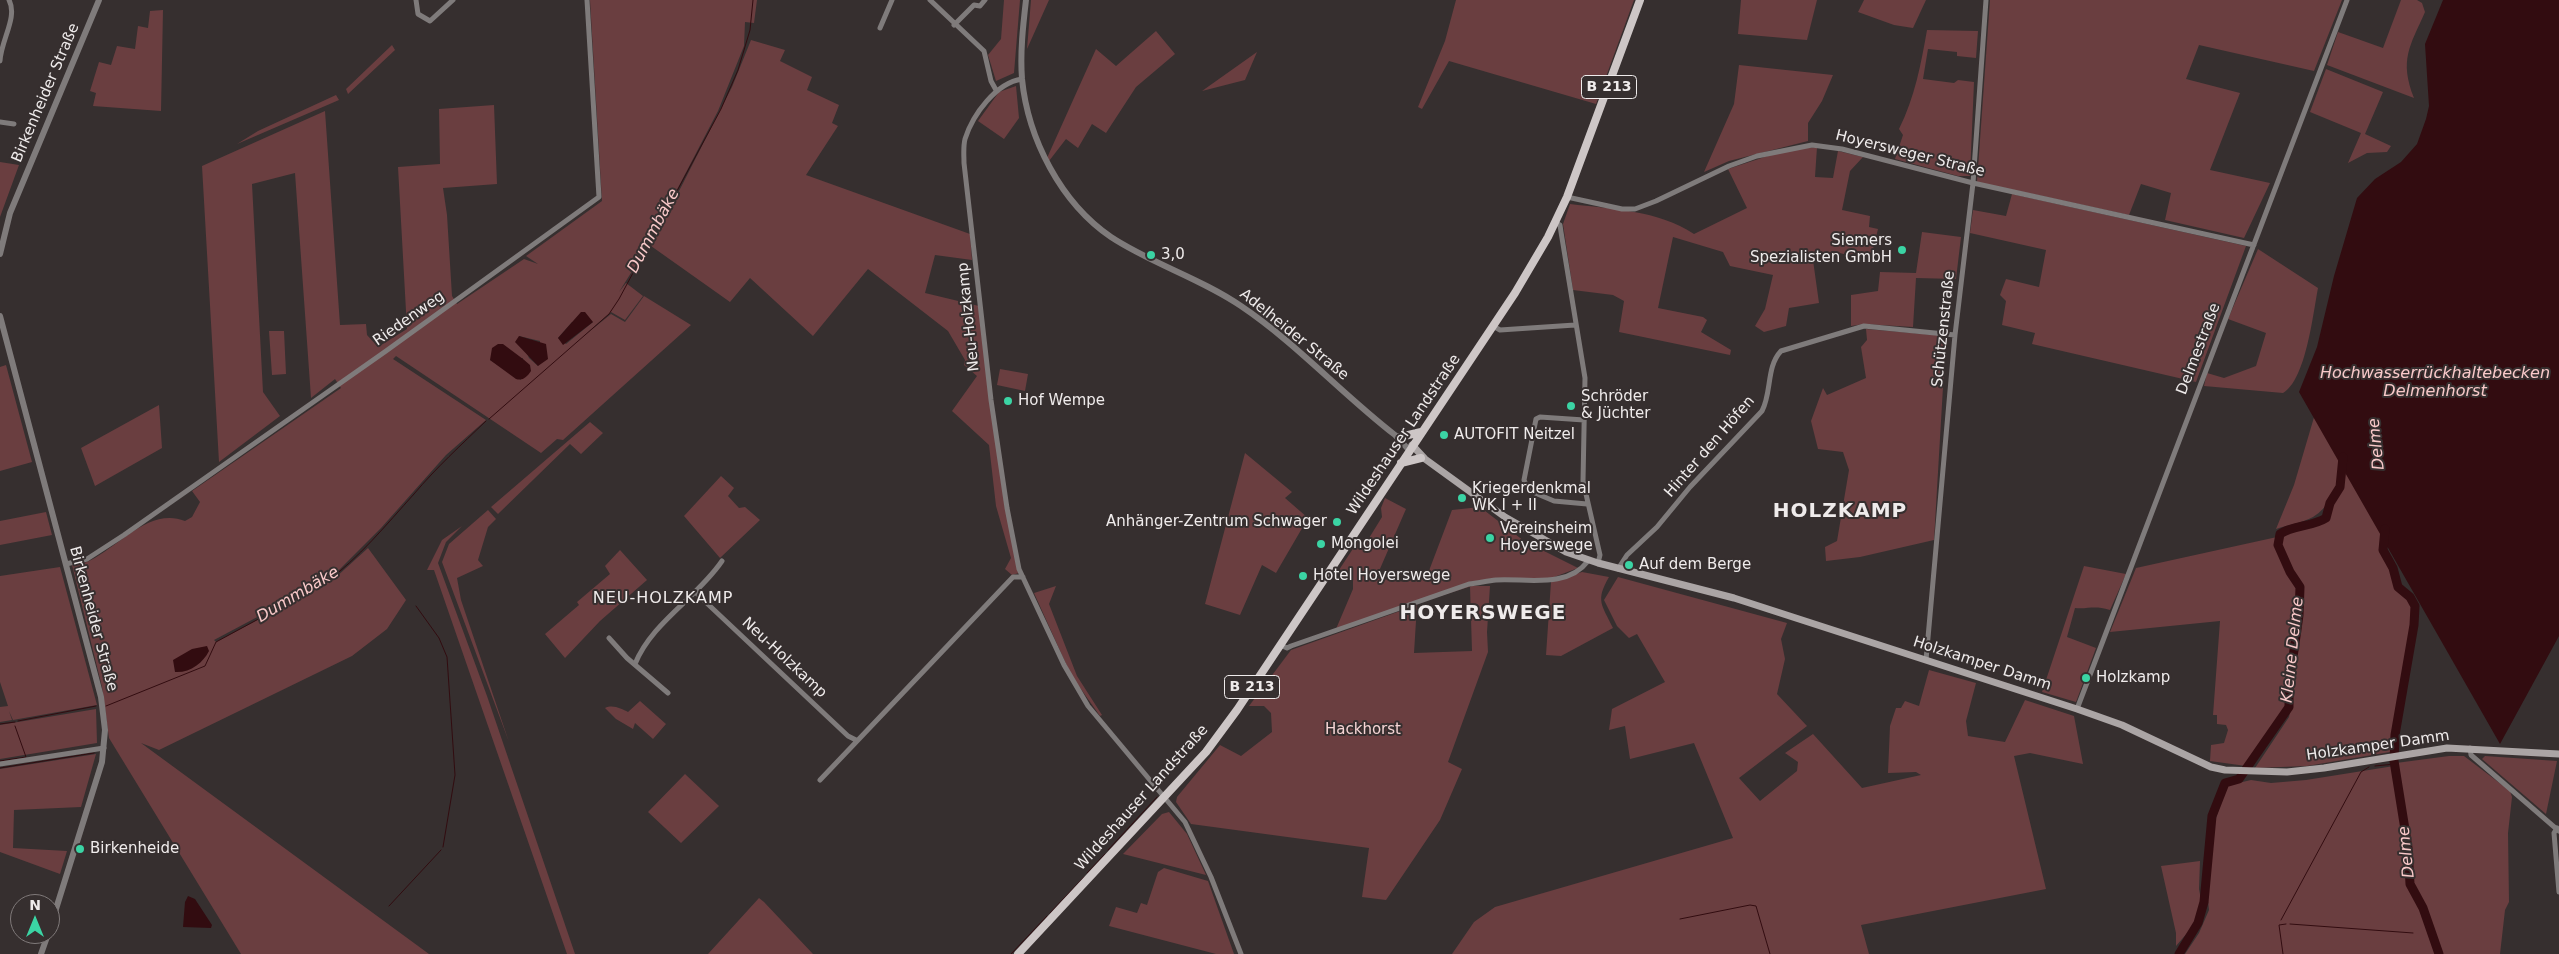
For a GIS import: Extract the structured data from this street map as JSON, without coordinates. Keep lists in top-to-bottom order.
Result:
{
  "streets": {
    "main road": ["B 213", "Wildeshauser Landstraße", "Holzkamper Damm"],
    "street": [
      "Birkenheider Straße",
      "Hoyersweger Straße",
      "Neu-Holzkamp",
      "Riedenweg",
      "Schützenstraße",
      "Adelheider Straße",
      "Delmestraße",
      "Hinter den Höfen"
    ]
  },
  "crossings": [
    ["Birkenheider Straße", "Riedenweg"],
    ["Hoyersweger Straße", "Schützenstraße"],
    ["Hoyersweger Straße", "Delmestraße"],
    ["Hoyersweger Straße", "Wildeshauser Landstraße"],
    ["Neu-Holzkamp", "Wildeshauser Landstraße"],
    ["Schützenstraße", "Hinter den Höfen"],
    ["Schützenstraße", "Holzkamper Damm"],
    ["Adelheider Straße", "Wildeshauser Landstraße"],
    ["Adelheider Straße", "Holzkamper Damm"],
    ["Delmestraße", "Holzkamper Damm"],
    ["Wildeshauser Landstraße", "Holzkamper Damm"],
    ["Hinter den Höfen", "Holzkamper Damm"]
  ],
  "districts": ["HOLZKAMP", "NEU-HOLZKAMP", "HOYERSWEGE"],
  "water": [
    "Dummbäke",
    "Hochwasserrückhaltebecken Delmenhorst",
    "Delme",
    "Kleine Delme"
  ],
  "parks": ["Hackhorst"],
  "places": [
    "Siemers Spezialisten GmbH",
    "3,0",
    "Hof Wempe",
    "Schröder & Jüchter",
    "AUTOFIT Neitzel",
    "Kriegerdenkmal WK I + II",
    "Anhänger-Zentrum Schwager",
    "Vereinsheim Hoyerswege",
    "Mongolei",
    "Auf dem Berge",
    "Hotel Hoyerswege",
    "Holzkamp",
    "Birkenheide"
  ],
  "north": "top"
}
